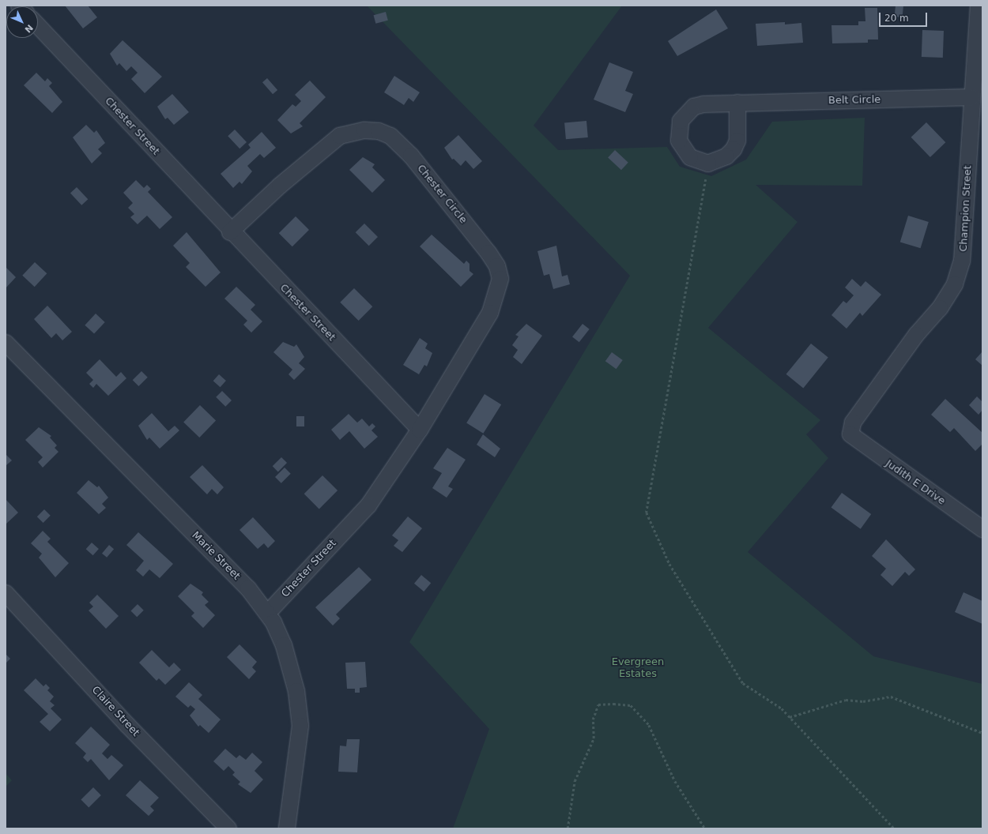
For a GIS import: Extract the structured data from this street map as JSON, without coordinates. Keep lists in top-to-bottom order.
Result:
{
  "streets": {
    "street": [
      "Belt Circle",
      "Chester Street",
      "Chester Circle",
      "Champion Street",
      "Judith E Drive",
      "Marie Street",
      "Claire Street"
    ]
  },
  "crossings": [
    ["Belt Circle", "Champion Street"],
    ["Chester Street", "Chester Circle"],
    ["Chester Street", "Marie Street"],
    ["Champion Street", "Judith E Drive"]
  ],
  "parks": ["Evergreen Estates"],
  "scale_bar": "20 m",
  "north": "bottom right"
}
